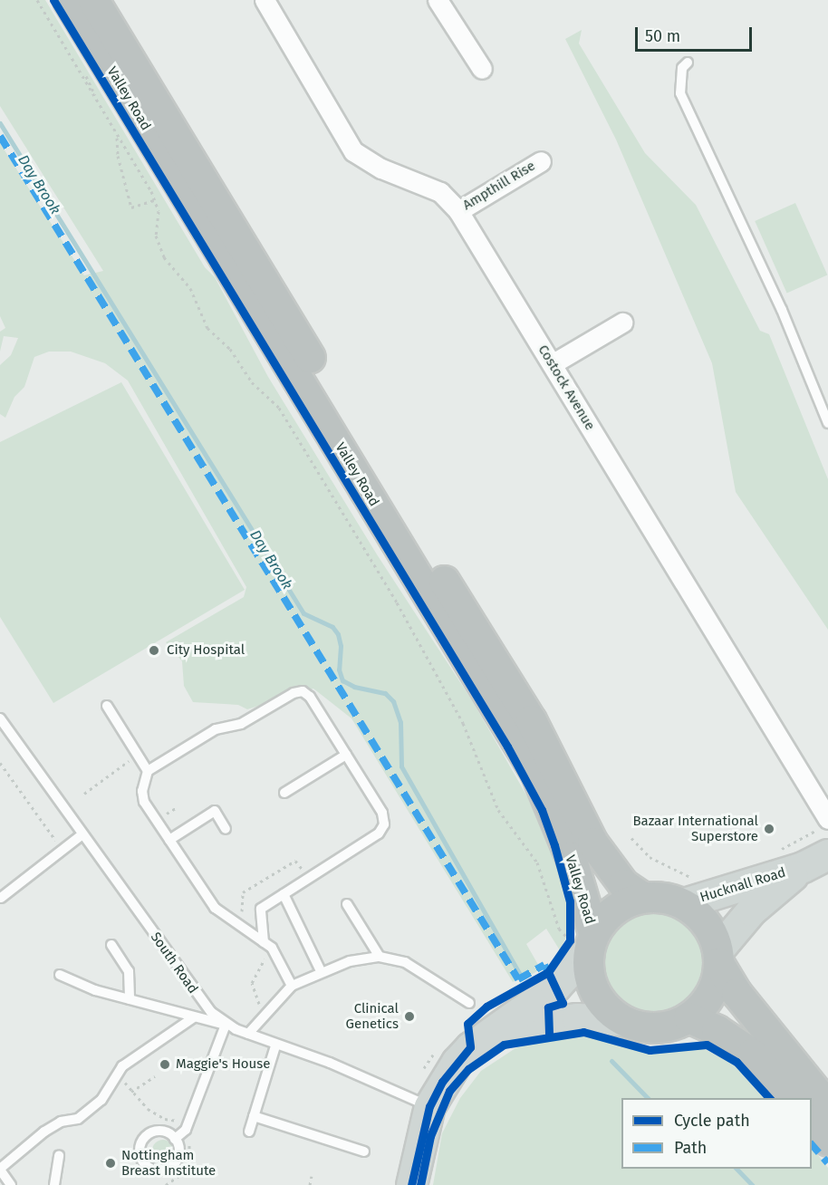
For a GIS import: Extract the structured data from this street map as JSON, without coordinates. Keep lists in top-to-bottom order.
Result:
{
  "streets": {
    "highway": ["Valley Road"],
    "main road": ["Hucknall Road"],
    "street": ["Ampthill Rise", "Costock Avenue"],
    "lane": ["South Road"]
  },
  "crossings": [
    ["Valley Road", "Hucknall Road"],
    ["Ampthill Rise", "Costock Avenue"],
    ["Costock Avenue", "Hucknall Road"]
  ],
  "water": ["Day Brook"],
  "places": [
    "City Hospital",
    "Bazaar International Superstore",
    "Clinical Genetics",
    "Maggie's House",
    "Nottingham Breast Institute"
  ],
  "legend": ["Cycle path", "Path"],
  "scale_bar": "50 m"
}
